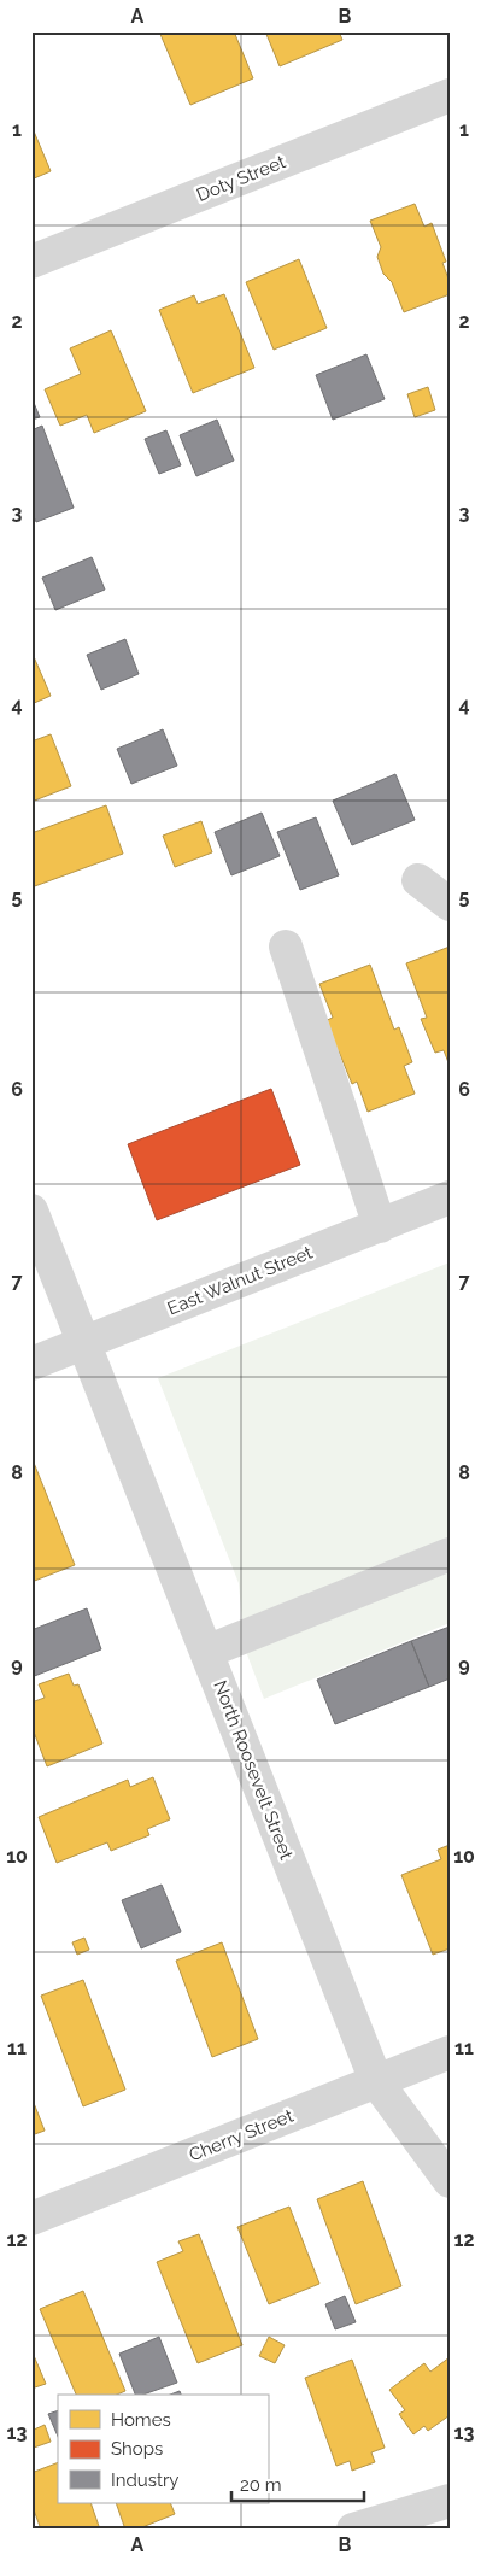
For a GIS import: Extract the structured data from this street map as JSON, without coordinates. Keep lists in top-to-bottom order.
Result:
{
  "streets": {
    "street": [
      "Doty Street",
      "East Walnut Street",
      "North Roosevelt Street",
      "Cherry Street"
    ]
  },
  "crossings": [
    ["East Walnut Street", "North Roosevelt Street"],
    ["North Roosevelt Street", "Cherry Street"]
  ],
  "legend": ["Homes", "Shops", "Industry"],
  "scale_bar": "20 m",
  "grid": {
    "columns": ["A", "B"],
    "rows": [
      "1",
      "2",
      "3",
      "4",
      "5",
      "6",
      "7",
      "8",
      "9",
      "10",
      "11",
      "12",
      "13"
    ]
  }
}
